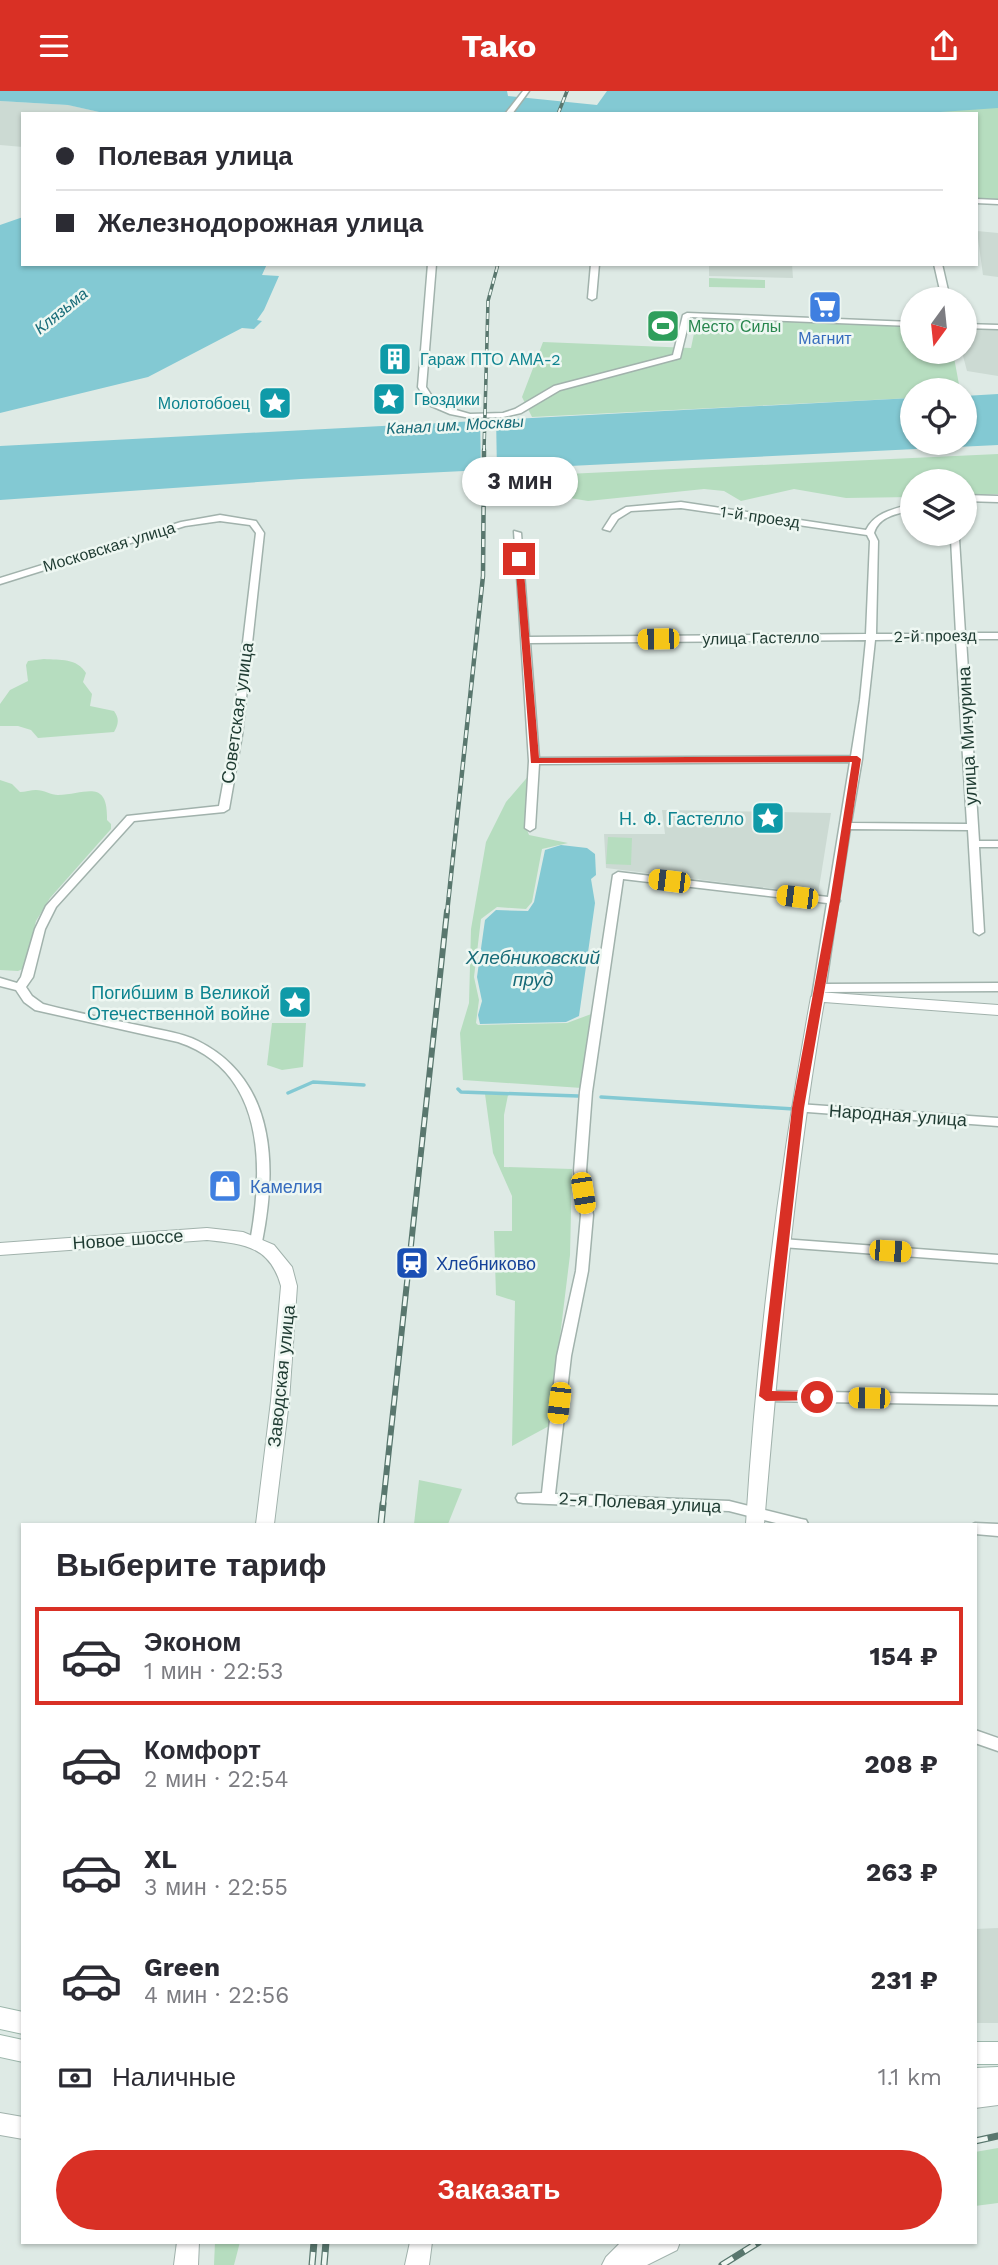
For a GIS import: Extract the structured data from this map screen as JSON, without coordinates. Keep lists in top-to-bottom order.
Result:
{
  "streets": {
    "street": [
      "1-й проезд",
      "Московская улица",
      "2-й проезд",
      "улица Гастелло",
      "Советская улица",
      "улица Мичурина",
      "Народная улица",
      "Новое шоссе",
      "Заводская улица",
      "2-я Полевая улица"
    ]
  },
  "crossings": [
    ["Московская улица", "Советская улица"],
    ["2-й проезд", "улица Гастелло"],
    ["2-й проезд", "улица Мичурина"],
    ["Новое шоссе", "Заводская улица"]
  ],
  "water": ["Клязьма", "Канал им. Москвы", "Хлебниковский пруд"],
  "places": {
    "supermarket": ["Магнит"],
    "sports": ["Место Силы"],
    "building": ["Гараж ПТО АМА-2"],
    "place": [
      "Гвоздики",
      "Молотобоец",
      "Н. Ф. Гастелло",
      "Погибшим в Великой Отечественной войне"
    ],
    "shop": ["Камелия"],
    "station": ["Хлебниково"]
  },
  "north": "bottom",
  "page": {
    "header": "Tako",
    "banner": ["Полевая улица", "Железнодорожная улица"],
    "bubble": "3 мин",
    "heading": "Выберите тариф",
    "list": [
      {
        "name": "Эконом",
        "note": "1 мин · 22:53",
        "value": "154 ₽"
      },
      {
        "name": "Комфорт",
        "note": "2 мин · 22:54",
        "value": "208 ₽"
      },
      {
        "name": "XL",
        "note": "3 мин · 22:55",
        "value": "263 ₽"
      },
      {
        "name": "Green",
        "note": "4 мин · 22:56",
        "value": "231 ₽"
      }
    ],
    "pay": ["Наличные", "1.1 km"],
    "buttons": "Заказать"
  }
}
